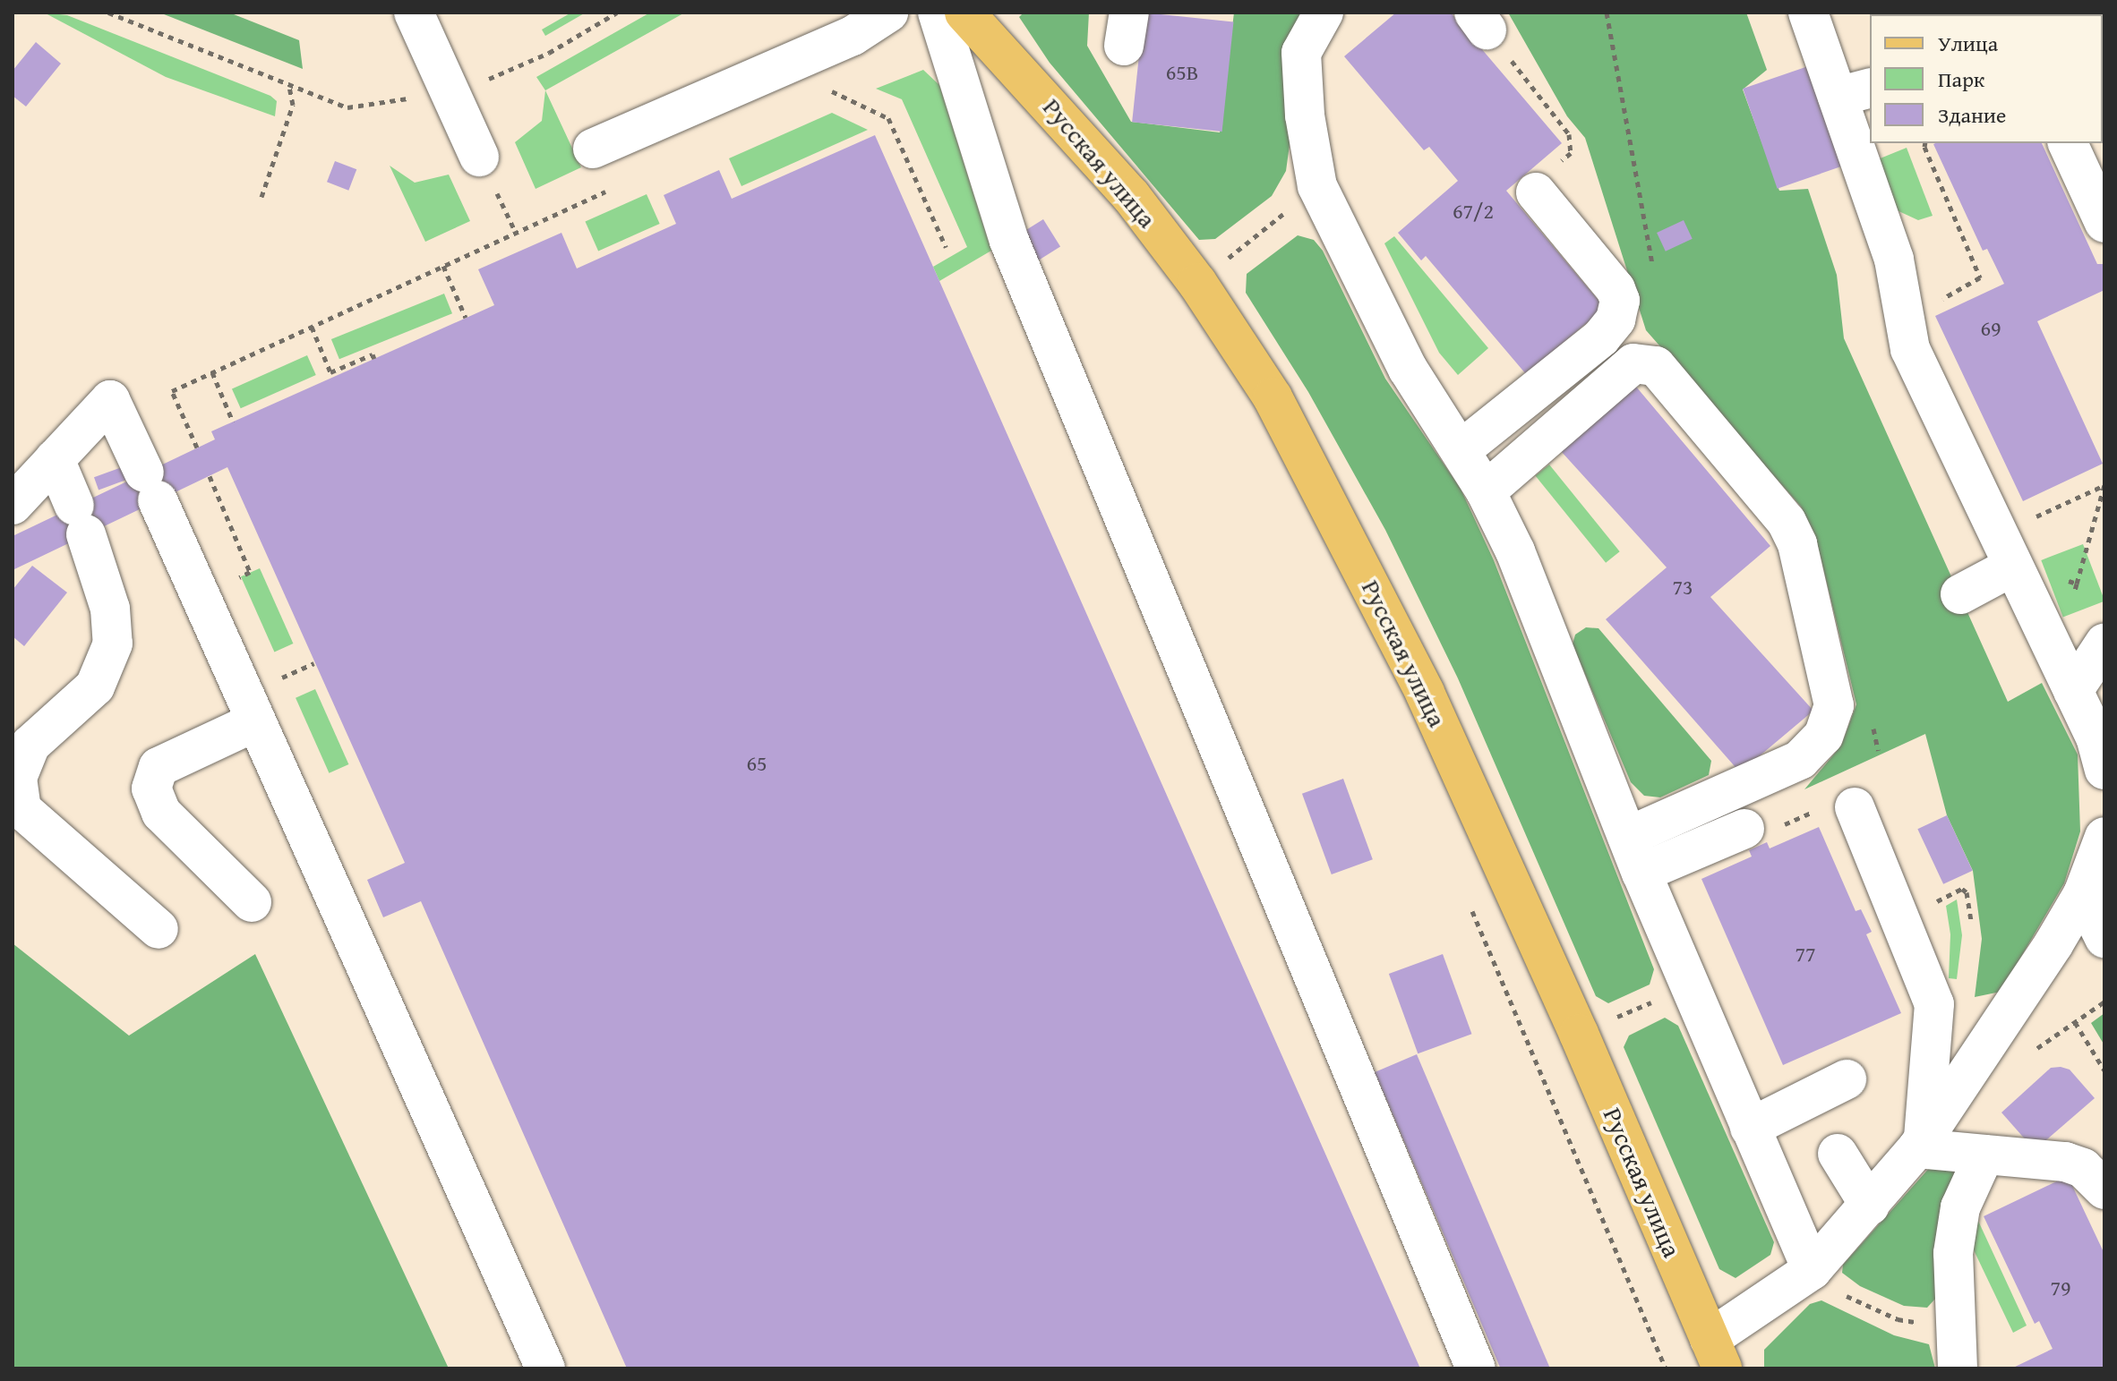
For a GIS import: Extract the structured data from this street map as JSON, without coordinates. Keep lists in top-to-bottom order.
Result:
{
  "streets": {
    "main road": ["Русская улица"]
  },
  "house_numbers": [
    "65В",
    "67/2",
    "69",
    "73",
    "65",
    "77",
    "79"
  ],
  "legend": ["Улица", "Парк", "Здание"]
}
